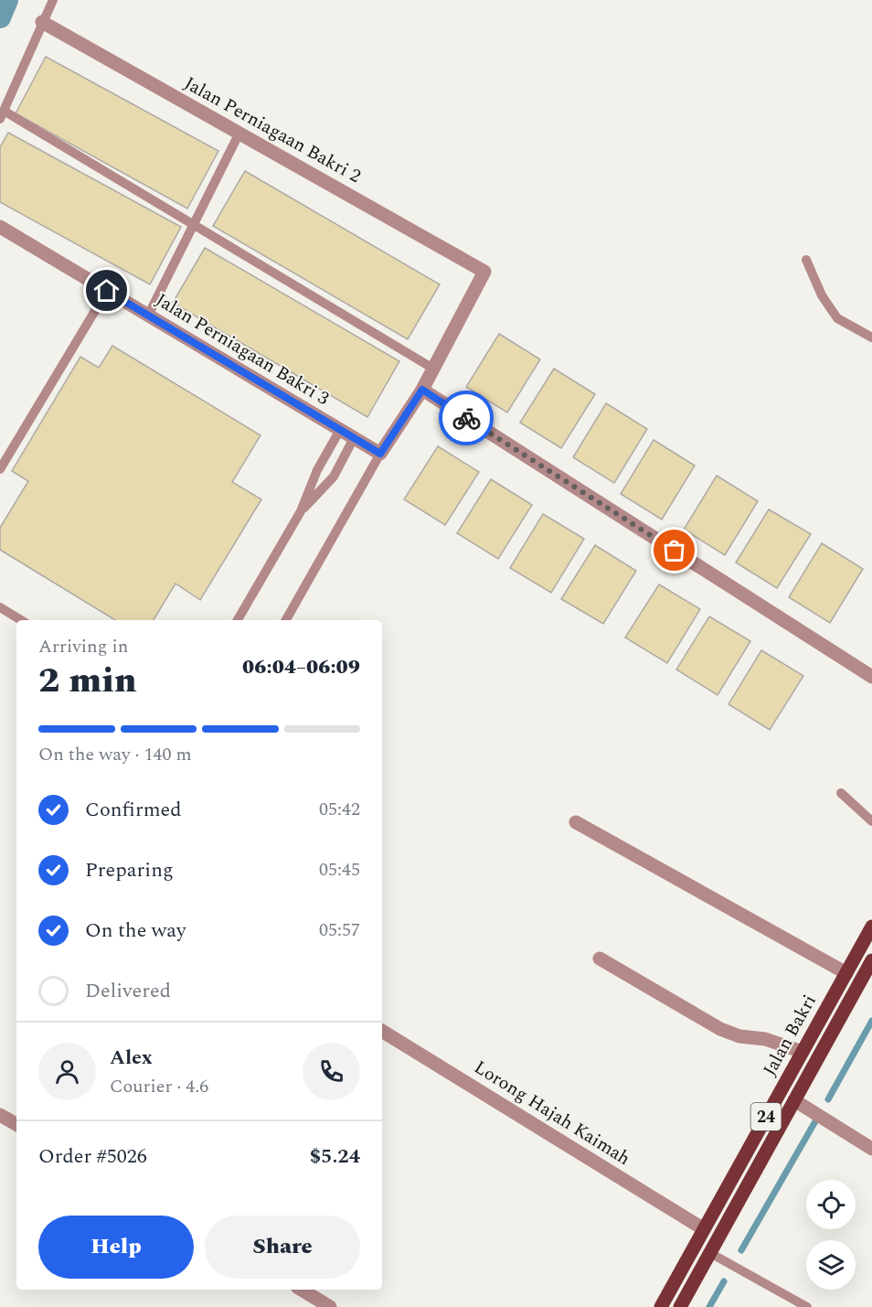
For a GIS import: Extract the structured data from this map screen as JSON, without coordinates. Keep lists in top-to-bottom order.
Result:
{
  "streets": {
    "main road": ["Jalan Bakri", "24"],
    "street": ["Jalan Perniagaan Bakri 2", "Jalan Perniagaan Bakri 3", "Lorong Hajah Kaimah"]
  },
  "crossings": [
    ["Jalan Bakri", "Lorong Hajah Kaimah"]
  ],
  "page": {
    "heading": ["2 min", "Arriving in", "06:04–06:09"],
    "panel": [
      "Alex",
      "Courier · 4.6",
      "Order #5026",
      "$5.24"
    ],
    "bar": "On the way · 140 m",
    "list": [
      ["Confirmed", "05:42"],
      ["Preparing", "05:45"],
      ["On the way", "05:57"],
      "Delivered"
    ],
    "buttons": ["Help", "Share"]
  }
}
